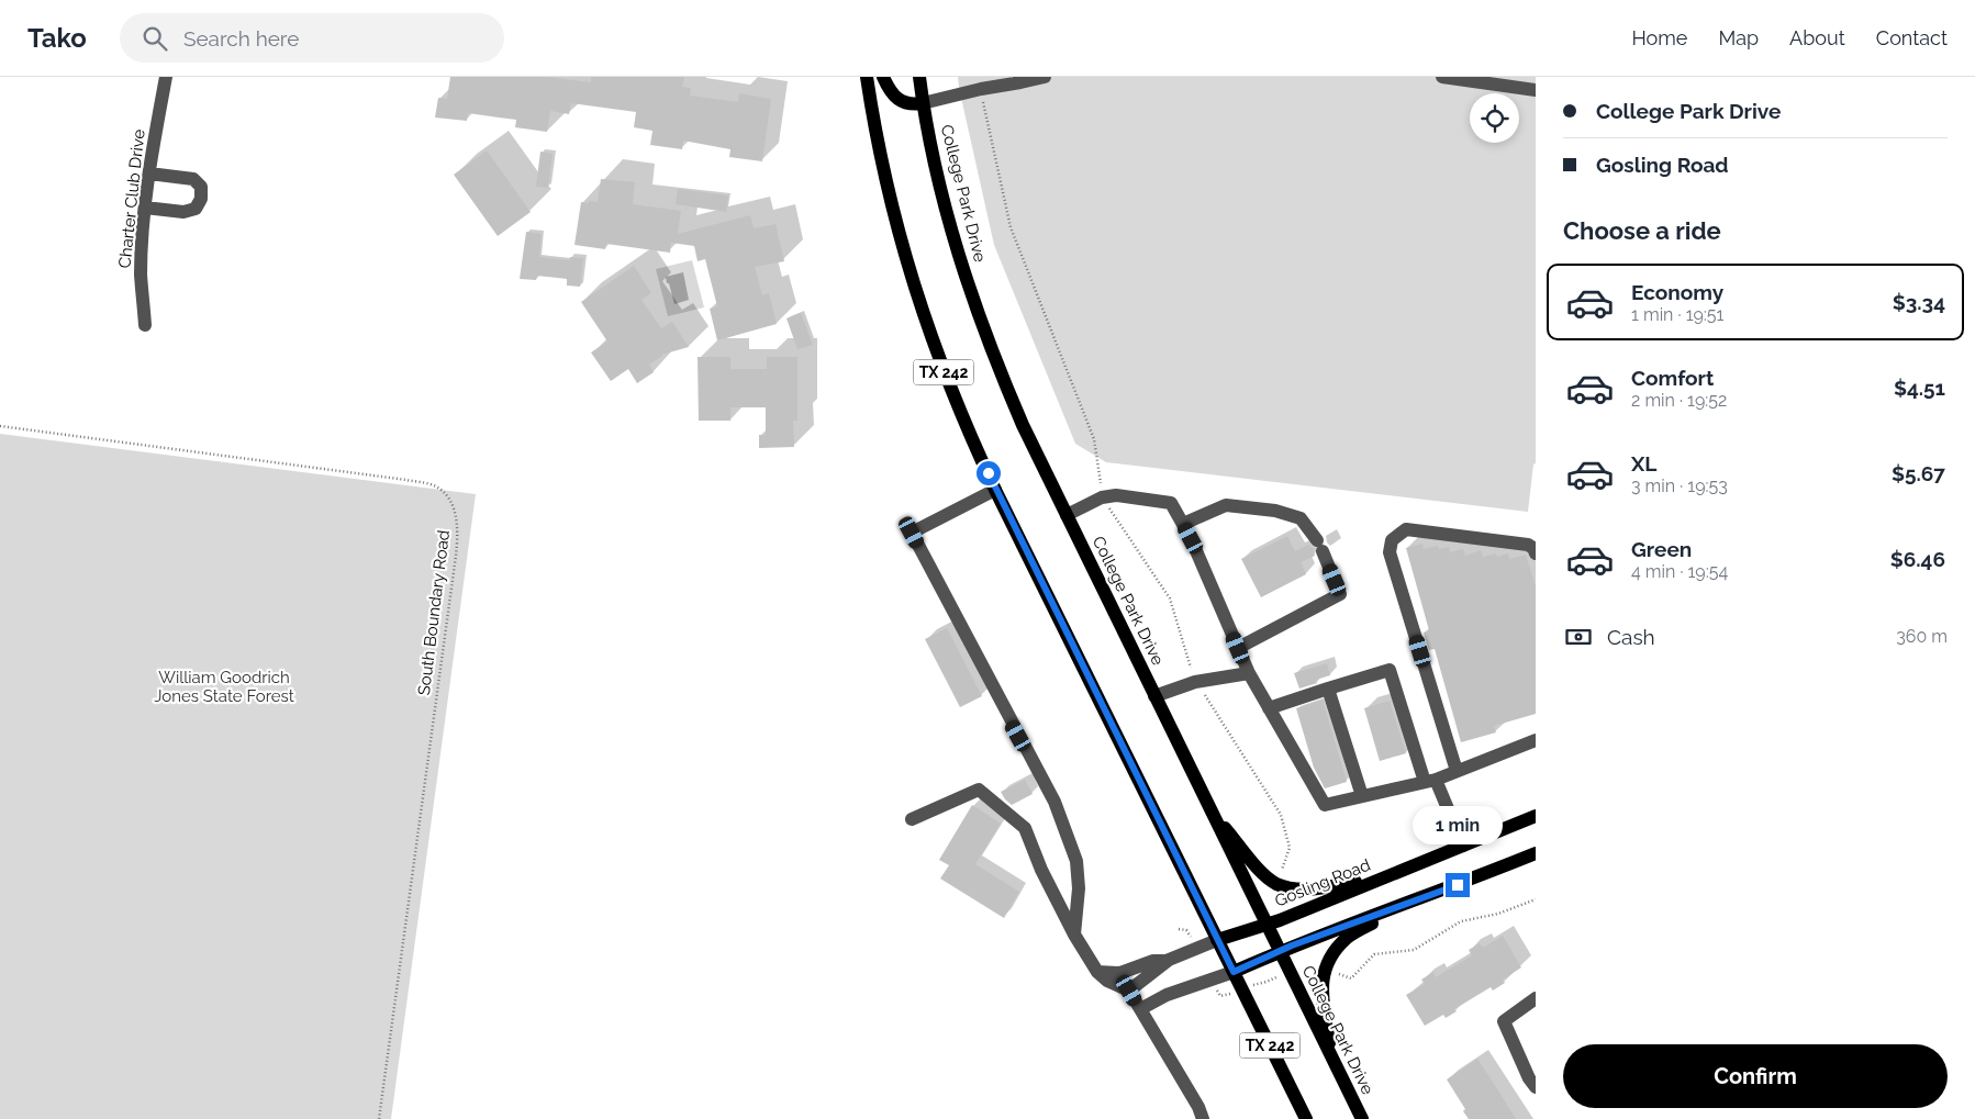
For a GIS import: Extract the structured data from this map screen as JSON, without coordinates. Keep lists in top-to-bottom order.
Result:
{
  "streets": {
    "main road": ["College Park Drive", "TX 242", "Gosling Road"],
    "street": ["Charter Club Drive"],
    "path": ["South Boundary Road"]
  },
  "crossings": [
    ["College Park Drive", "Gosling Road"],
    ["TX 242", "Gosling Road"]
  ],
  "parks": ["William Goodrich Jones State Forest"],
  "page": {
    "header": "Tako",
    "search": "Search here",
    "nav": [
      "Home",
      "Map",
      "About",
      "Contact"
    ],
    "banner": ["College Park Drive", "Gosling Road"],
    "heading": "Choose a ride",
    "list": [
      {
        "name": "Economy",
        "note": "1 min · 19:51",
        "value": "$3.34"
      },
      {
        "name": "Comfort",
        "note": "2 min · 19:52",
        "value": "$4.51"
      },
      {
        "name": "XL",
        "note": "3 min · 19:53",
        "value": "$5.67"
      },
      {
        "name": "Green",
        "note": "4 min · 19:54",
        "value": "$6.46"
      }
    ],
    "pay": ["Cash", "360 m"],
    "bubble": "1 min",
    "buttons": "Confirm"
  }
}
